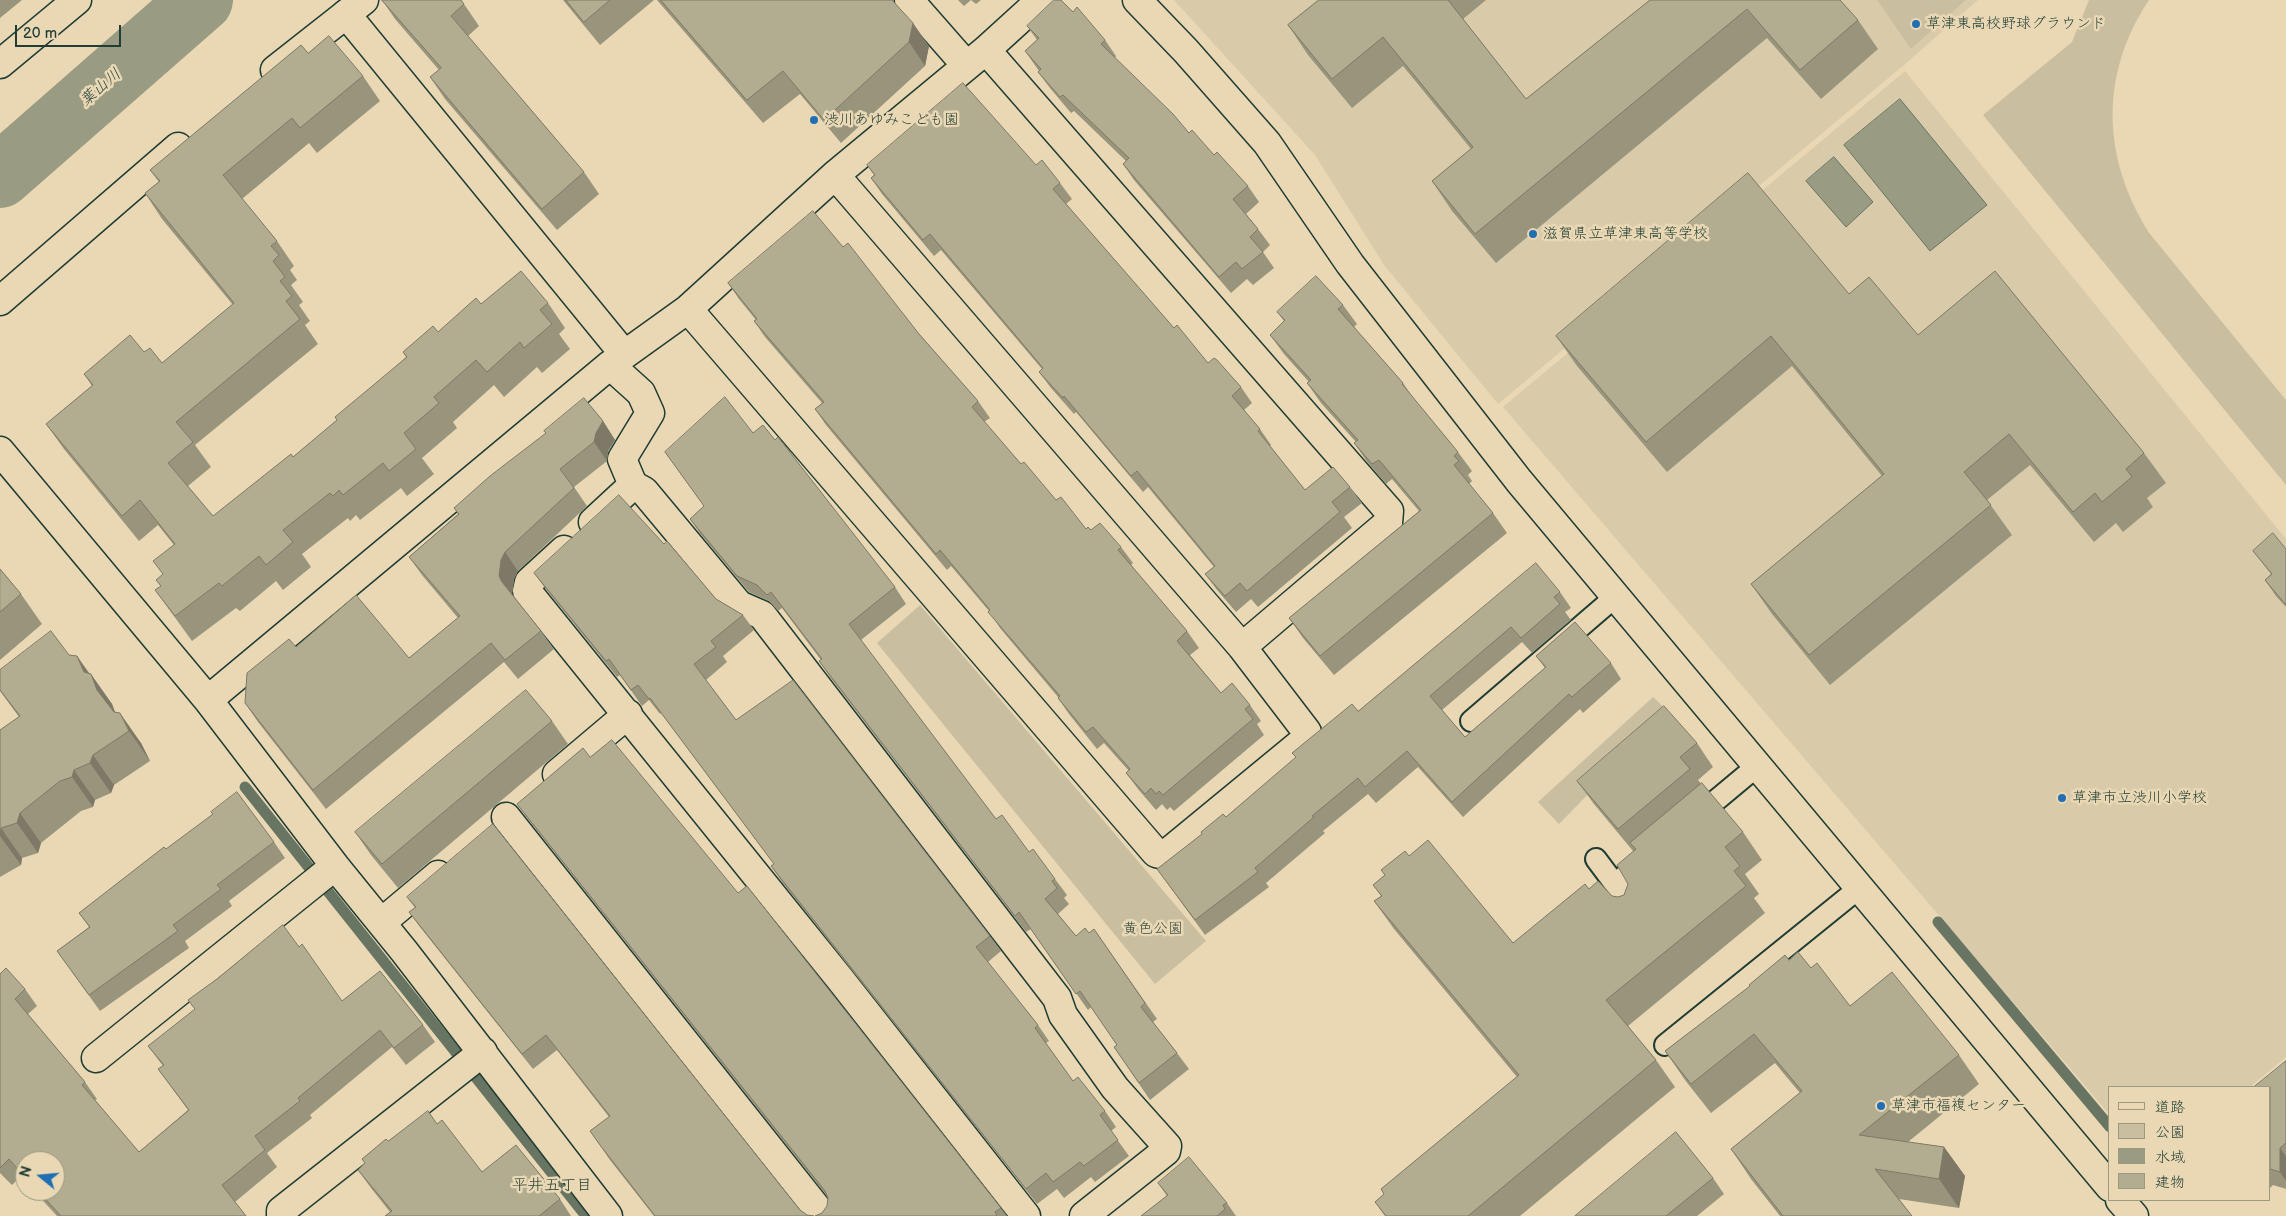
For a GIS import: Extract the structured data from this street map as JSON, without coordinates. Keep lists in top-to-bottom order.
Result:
{
  "districts": ["平井五丁目"],
  "water": ["葉山川"],
  "parks": ["黄色公園"],
  "places": [
    "草津東高校野球グラウンド",
    "渋川あゆみこども園",
    "滋賀県立草津東高等学校",
    "草津市立渋川小学校",
    "草津市福複センター"
  ],
  "legend": [
    "道路",
    "公園",
    "水域",
    "建物"
  ],
  "scale_bar": "20 m",
  "north": "left"
}
